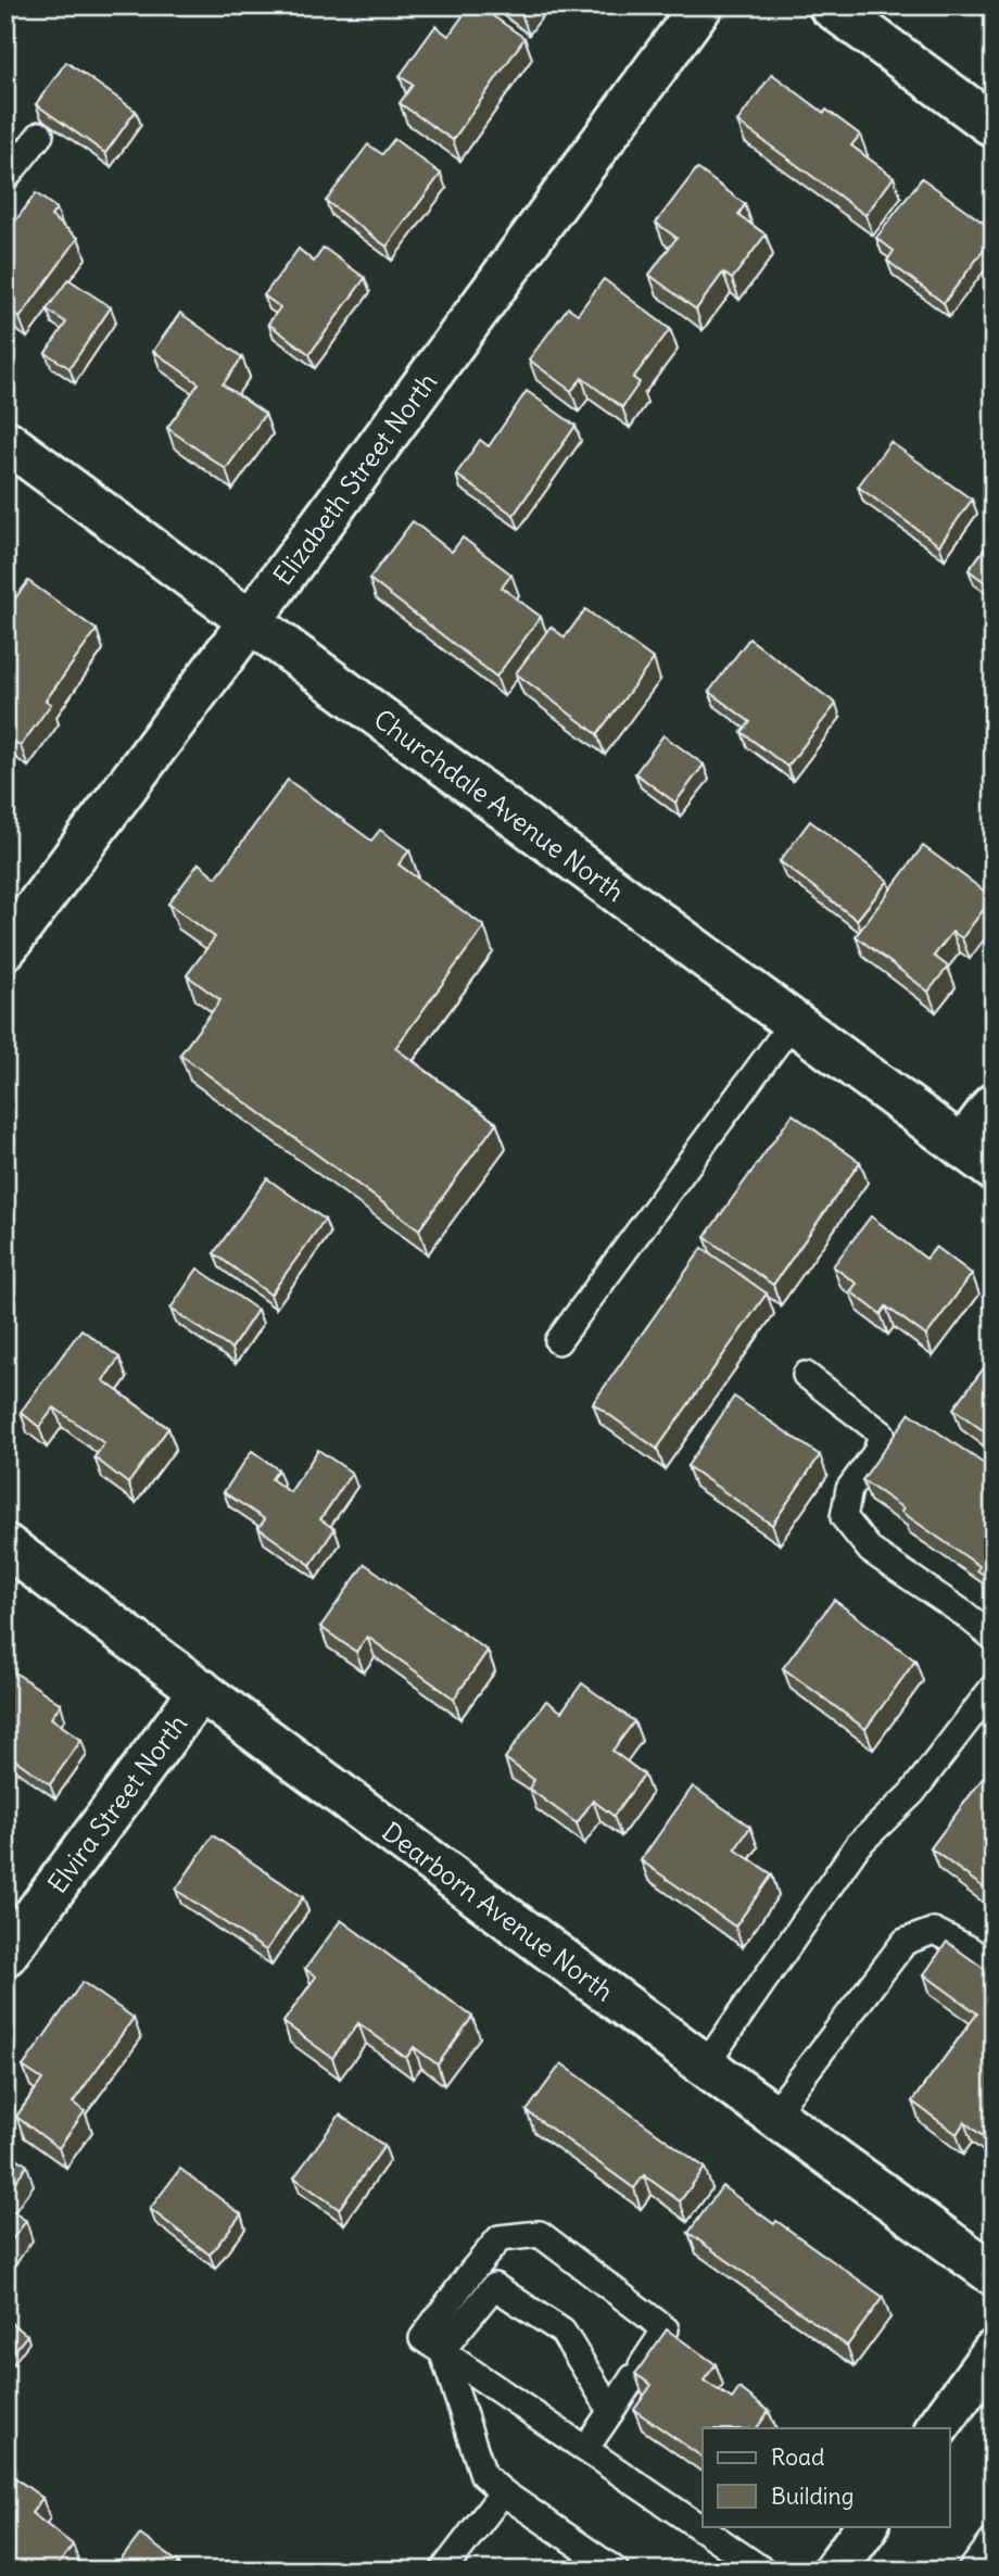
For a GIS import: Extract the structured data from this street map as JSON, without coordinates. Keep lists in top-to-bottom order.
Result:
{
  "streets": {
    "street": [
      "Elizabeth Street North",
      "Churchdale Avenue North",
      "Elvira Street North",
      "Dearborn Avenue North"
    ]
  },
  "crossings": [
    ["Elizabeth Street North", "Churchdale Avenue North"],
    ["Elvira Street North", "Dearborn Avenue North"]
  ],
  "legend": ["Road", "Building"]
}
